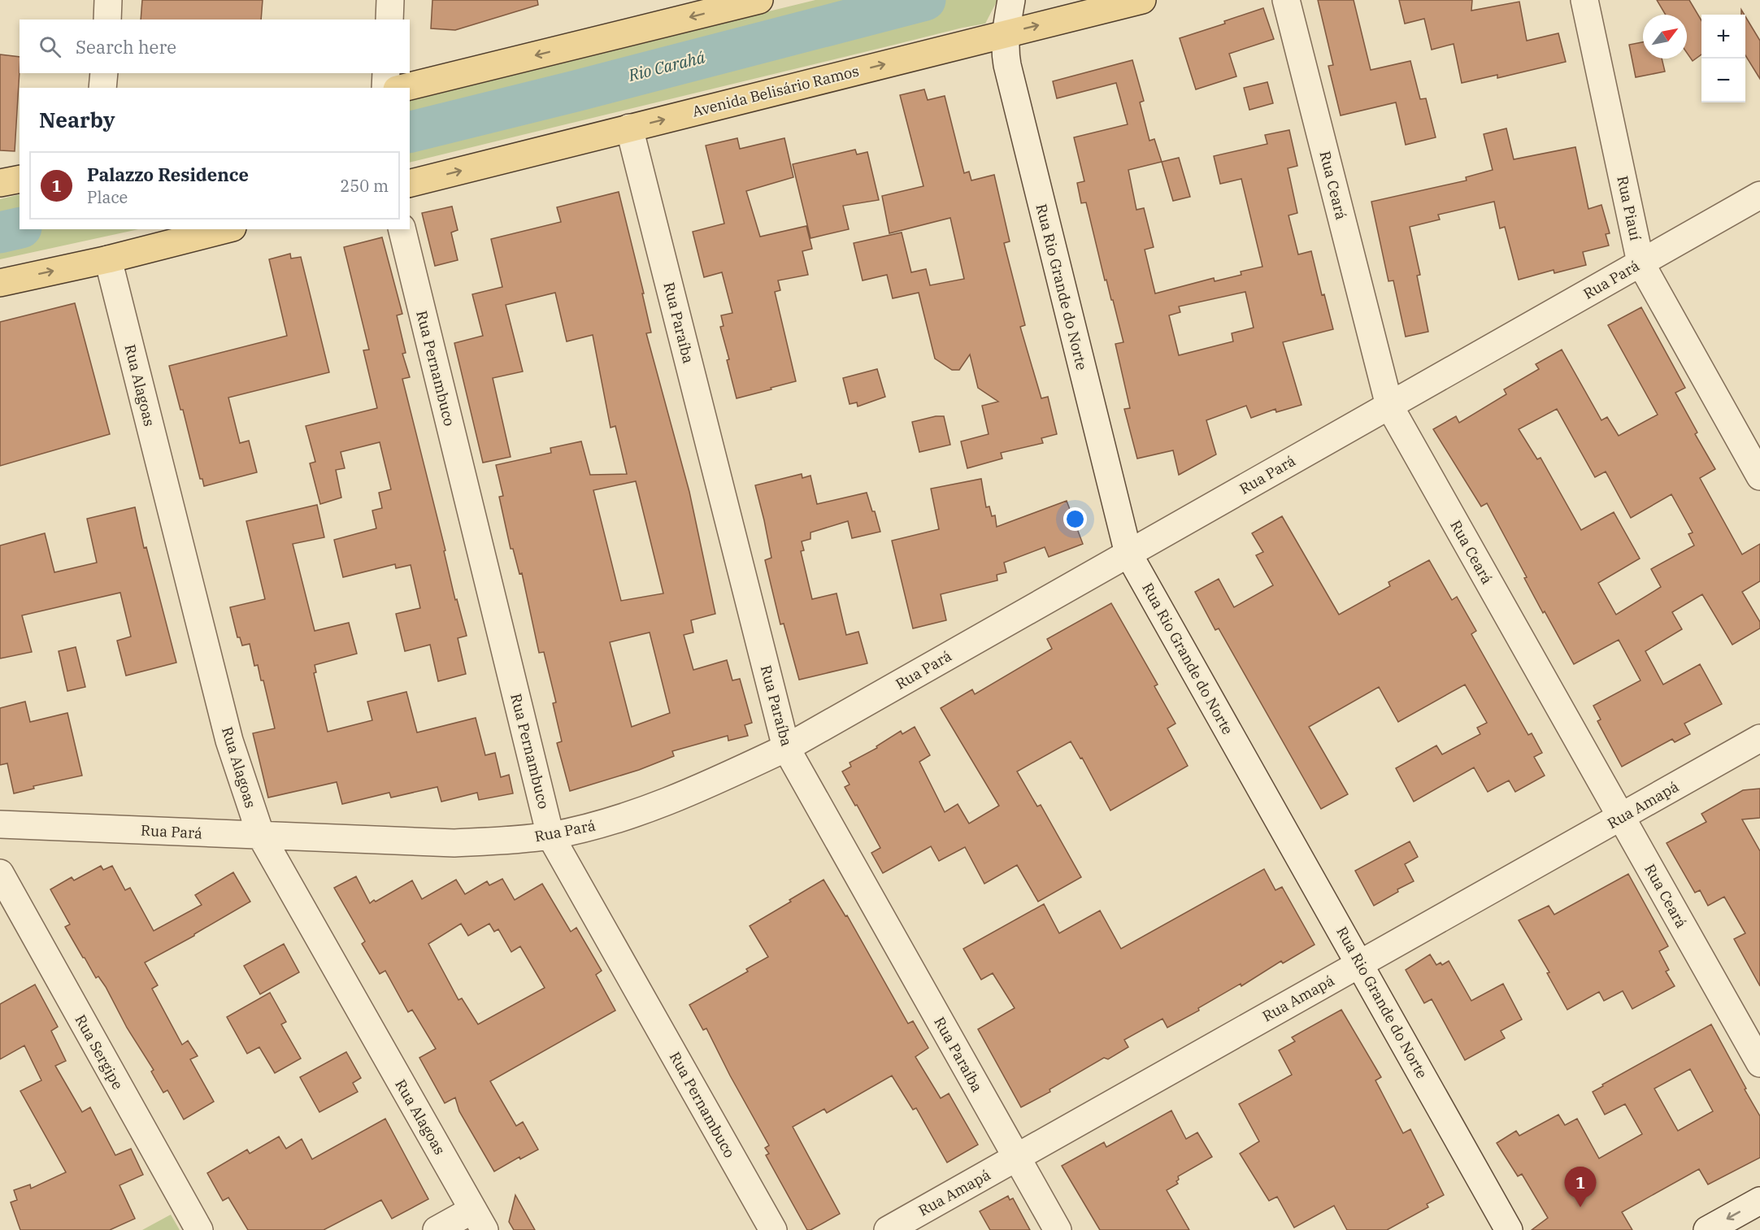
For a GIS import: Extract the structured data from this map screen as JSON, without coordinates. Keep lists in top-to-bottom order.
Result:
{
  "streets": {
    "main road": ["Avenida Belisário Ramos"],
    "street": [
      "Rua Ceará",
      "Rua Piauí",
      "Rua Pará",
      "Rua Rio Grande do Norte",
      "Rua Paraíba",
      "Rua Pernambuco",
      "Rua Alagoas",
      "Rua Amapá",
      "Rua Sergipe"
    ]
  },
  "crossings": [
    ["Avenida Belisário Ramos", "Rua Rio Grande do Norte"],
    ["Avenida Belisário Ramos", "Rua Paraíba"],
    ["Rua Ceará", "Rua Pará"],
    ["Rua Ceará", "Rua Amapá"],
    ["Rua Piauí", "Rua Pará"],
    ["Rua Pará", "Rua Rio Grande do Norte"],
    ["Rua Pará", "Rua Paraíba"],
    ["Rua Pará", "Rua Pernambuco"],
    ["Rua Pará", "Rua Alagoas"],
    ["Rua Rio Grande do Norte", "Rua Amapá"],
    ["Rua Paraíba", "Rua Amapá"]
  ],
  "water": ["Rio Carahá"],
  "north": "top right",
  "page": {
    "map_buttons": ["+", "−"],
    "search": "Search here",
    "heading": "Nearby",
    "list": [
      {
        "mark": "1",
        "name": "Palazzo Residence",
        "note": "Place",
        "value": "250 m"
      }
    ],
    "pins": "1"
  }
}
